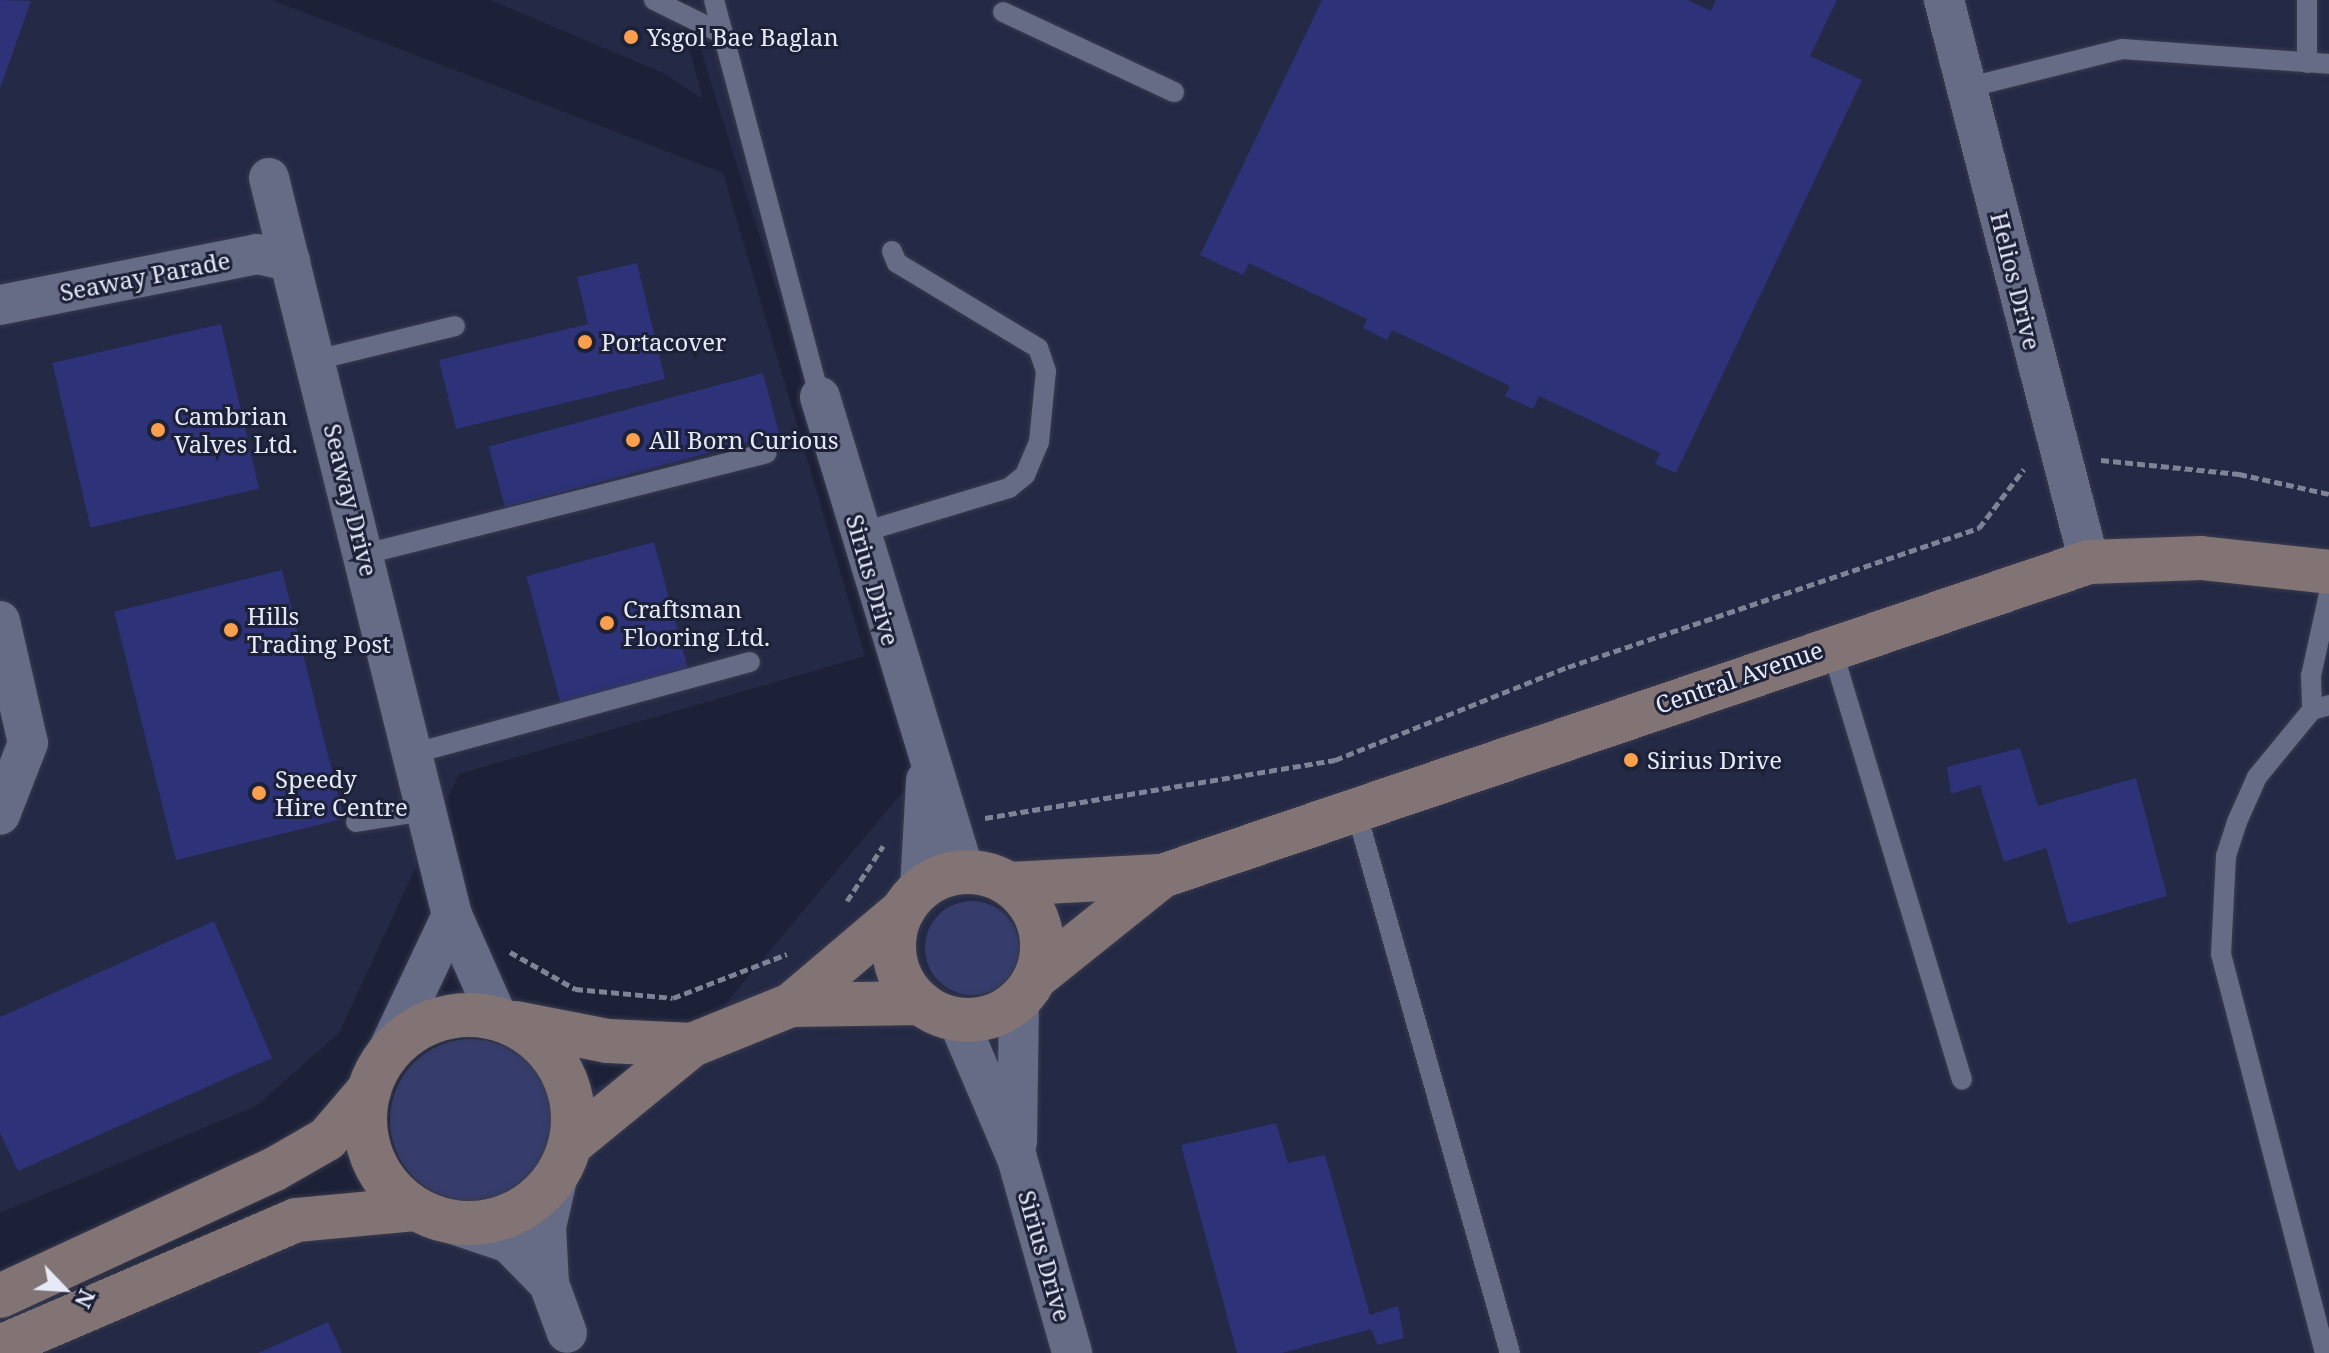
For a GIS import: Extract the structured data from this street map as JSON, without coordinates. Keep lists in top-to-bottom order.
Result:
{
  "streets": {
    "street": [
      "Seaway Parade",
      "Helios Drive",
      "Seaway Drive",
      "Sirius Drive",
      "Central Avenue"
    ]
  },
  "crossings": [
    ["Seaway Parade", "Seaway Drive"],
    ["Helios Drive", "Central Avenue"],
    ["Sirius Drive", "Central Avenue"]
  ],
  "places": [
    "Ysgol Bae Baglan",
    "Portacover",
    "Cambrian Valves Ltd.",
    "All Born Curious",
    "Craftsman Flooring Ltd.",
    "Hills Trading Post",
    "Sirius Drive",
    "Speedy Hire Centre"
  ],
  "north": "bottom right"
}
